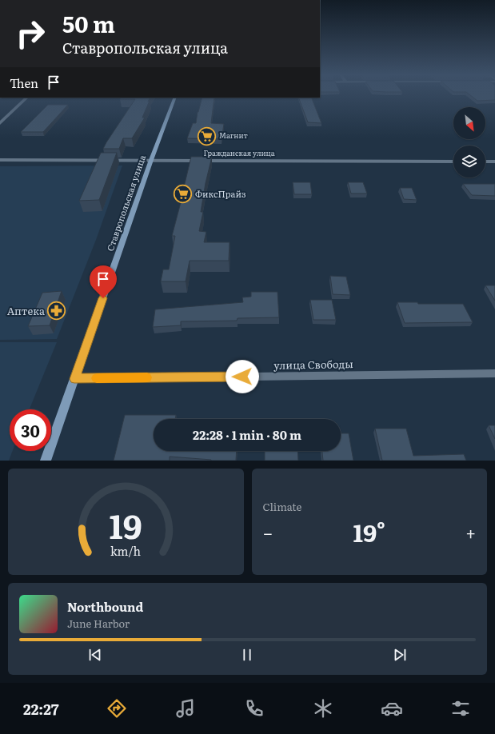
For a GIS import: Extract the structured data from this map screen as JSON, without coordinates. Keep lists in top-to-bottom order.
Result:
{
  "streets": {
    "street": ["Гражданская улица", "Ставропольская улица", "улица Свободы"]
  },
  "crossings": [
    ["Гражданская улица", "Ставропольская улица"],
    ["Ставропольская улица", "улица Свободы"]
  ],
  "places": {
    "supermarket": ["Магнит", "ФиксПрайз"],
    "pharmacy": ["Аптека"]
  },
  "north": "bottom right",
  "page": {
    "turn": ["50 m", "Ставропольская улица"],
    "then": "Then",
    "limit": "30",
    "trip": "22:28 · 1 min · 80 m",
    "tile": "Climate",
    "heat": ["−", "19°", "+"],
    "song": ["Northbound", "June Harbor"],
    "tabs": "22:27",
    "gauge": ["19", "km/h"]
  }
}
